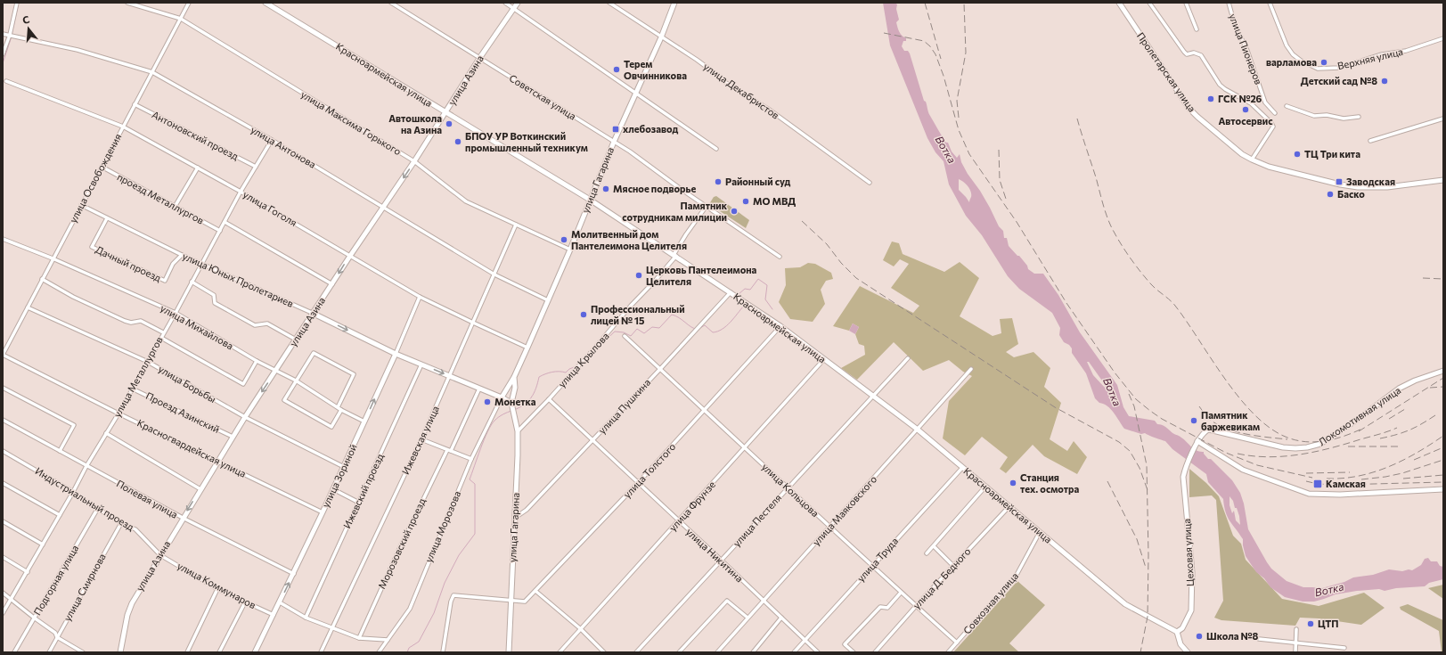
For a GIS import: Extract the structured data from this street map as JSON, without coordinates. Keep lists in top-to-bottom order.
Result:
{
  "streets": {
    "main road": [
      "Пролетарская улица",
      "Красноармейская улица",
      "улица Азина",
      "улица Гагарина",
      "улица Юных Пролетариев",
      "Локомотивная улица",
      "улица Зориной",
      "Цеховая улица"
    ],
    "street": [
      "улица Пионеров",
      "Верхняя улица",
      "улица Декабристов",
      "Советская улица",
      "улица Максима Горького",
      "Антоновский проезд",
      "улица Антонова",
      "улица Освобождения",
      "проезд Металлургов",
      "улица Гоголя",
      "Дачный проезд",
      "улица Михайлова",
      "улица Крылова",
      "улица Металлургов",
      "улица Борьбы",
      "улица Пушкина",
      "Проезд Азинский",
      "Ижевская улица",
      "Красногвардейская улица",
      "улица Толстого",
      "улица Кольцова",
      "Ижевский проезд",
      "Индустриальный проезд",
      "Полевая улица",
      "улица Фрунзе",
      "улица Маяковского",
      "улица Пестеля",
      "улица Морозова",
      "Морозовский проезд",
      "улица Никитина",
      "улица Труда",
      "улица Д. Бедного",
      "Подгорная улица",
      "улица Коммунаров",
      "улица Смирнова",
      "Совхозная улица"
    ]
  },
  "crossings": [
    ["Красноармейская улица", "улица Азина"],
    ["Красноармейская улица", "улица Гагарина"],
    ["Красноармейская улица", "улица Крылова"],
    ["Красноармейская улица", "улица Пушкина"],
    ["Красноармейская улица", "улица Толстого"],
    ["Красноармейская улица", "улица Фрунзе"],
    ["Красноармейская улица", "улица Маяковского"],
    ["Красноармейская улица", "улица Пестеля"],
    ["Красноармейская улица", "Цеховая улица"],
    ["Красноармейская улица", "улица Труда"],
    ["Красноармейская улица", "улица Д. Бедного"],
    ["Красноармейская улица", "Совхозная улица"],
    ["улица Азина", "Советская улица"],
    ["улица Азина", "улица Максима Горького"],
    ["улица Азина", "улица Антонова"],
    ["улица Азина", "улица Гоголя"],
    ["улица Азина", "улица Юных Пролетариев"],
    ["улица Азина", "улица Михайлова"],
    ["улица Азина", "улица Борьбы"],
    ["улица Азина", "Проезд Азинский"],
    ["улица Азина", "Красногвардейская улица"],
    ["улица Азина", "Индустриальный проезд"],
    ["улица Азина", "Полевая улица"],
    ["улица Азина", "улица Коммунаров"],
    ["улица Декабристов", "улица Гагарина"],
    ["Советская улица", "улица Гагарина"],
    ["Советская улица", "улица Крылова"],
    ["улица Максима Горького", "улица Освобождения"],
    ["улица Максима Горького", "улица Гагарина"],
    ["улица Максима Горького", "Ижевская улица"],
    ["Антоновский проезд", "улица Освобождения"],
    ["Антоновский проезд", "улица Металлургов"],
    ["улица Антонова", "улица Освобождения"],
    ["улица Антонова", "улица Гагарина"],
    ["улица Антонова", "улица Металлургов"],
    ["улица Антонова", "Ижевская улица"],
    ["улица Освобождения", "проезд Металлургов"],
    ["улица Освобождения", "улица Гоголя"],
    ["улица Освобождения", "улица Юных Пролетариев"],
    ["улица Освобождения", "улица Михайлова"],
    ["улица Освобождения", "улица Борьбы"],
    ["улица Освобождения", "Красногвардейская улица"],
    ["улица Гагарина", "улица Гоголя"],
    ["улица Гагарина", "улица Юных Пролетариев"],
    ["улица Гагарина", "улица Крылова"],
    ["улица Гагарина", "улица Пушкина"],
    ["улица Гагарина", "улица Толстого"],
    ["улица Гагарина", "улица Морозова"],
    ["проезд Металлургов", "улица Металлургов"],
    ["улица Гоголя", "улица Металлургов"],
    ["улица Гоголя", "Ижевская улица"],
    ["улица Гоголя", "улица Зориной"],
    ["Дачный проезд", "улица Юных Пролетариев"],
    ["улица Юных Пролетариев", "улица Металлургов"],
    ["улица Юных Пролетариев", "Ижевская улица"],
    ["улица Юных Пролетариев", "улица Зориной"],
    ["улица Юных Пролетариев", "Ижевский проезд"],
    ["улица Юных Пролетариев", "улица Морозова"],
    ["улица Юных Пролетариев", "Морозовский проезд"],
    ["улица Михайлова", "улица Металлургов"],
    ["улица Михайлова", "улица Зориной"],
    ["улица Крылова", "улица Никитина"],
    ["улица Металлургов", "улица Борьбы"],
    ["улица Металлургов", "Проезд Азинский"],
    ["улица Металлургов", "Красногвардейская улица"],
    ["улица Металлургов", "Индустриальный проезд"],
    ["улица Металлургов", "Полевая улица"],
    ["улица Борьбы", "улица Зориной"],
    ["улица Пушкина", "улица Кольцова"],
    ["улица Пушкина", "улица Никитина"],
    ["Локомотивная улица", "Цеховая улица"],
    ["Красногвардейская улица", "улица Зориной"],
    ["улица Толстого", "улица Кольцова"],
    ["улица Толстого", "улица Никитина"],
    ["улица Зориной", "Полевая улица"],
    ["улица Зориной", "улица Коммунаров"],
    ["улица Кольцова", "улица Фрунзе"],
    ["улица Кольцова", "улица Маяковского"],
    ["улица Кольцова", "улица Пестеля"],
    ["улица Кольцова", "улица Труда"],
    ["улица Кольцова", "улица Д. Бедного"],
    ["улица Кольцова", "Совхозная улица"],
    ["Индустриальный проезд", "Подгорная улица"],
    ["Индустриальный проезд", "улица Коммунаров"],
    ["Индустриальный проезд", "улица Смирнова"],
    ["улица Фрунзе", "улица Никитина"],
    ["улица Маяковского", "улица Никитина"],
    ["улица Пестеля", "улица Никитина"],
    ["улица Никитина", "улица Труда"]
  ],
  "water": ["Вотка"],
  "places": {
    "other": [
      "варламова",
      "Терем Овчинникова",
      "Детский сад №8",
      "ГСК №26",
      "Автосервис",
      "Автошкола на Азина",
      "БПОУ УР Воткинский промышленный техникум",
      "ТЦ Три кита",
      "Районный суд",
      "Мясное подворье",
      "Баско",
      "МО МВД",
      "Памятник сотрудникам милиции",
      "Молитвенный дом Пантелеимона Целителя",
      "Церковь Пантелеимона Целителя",
      "Профессиональный лицей № 15",
      "Монетка",
      "Памятник баржевикам",
      "Станция тех. осмотра",
      "ЦТП",
      "Школа №8"
    ],
    "transit": ["хлебозавод", "Заводская", "Камская"]
  },
  "north": "top"
}
